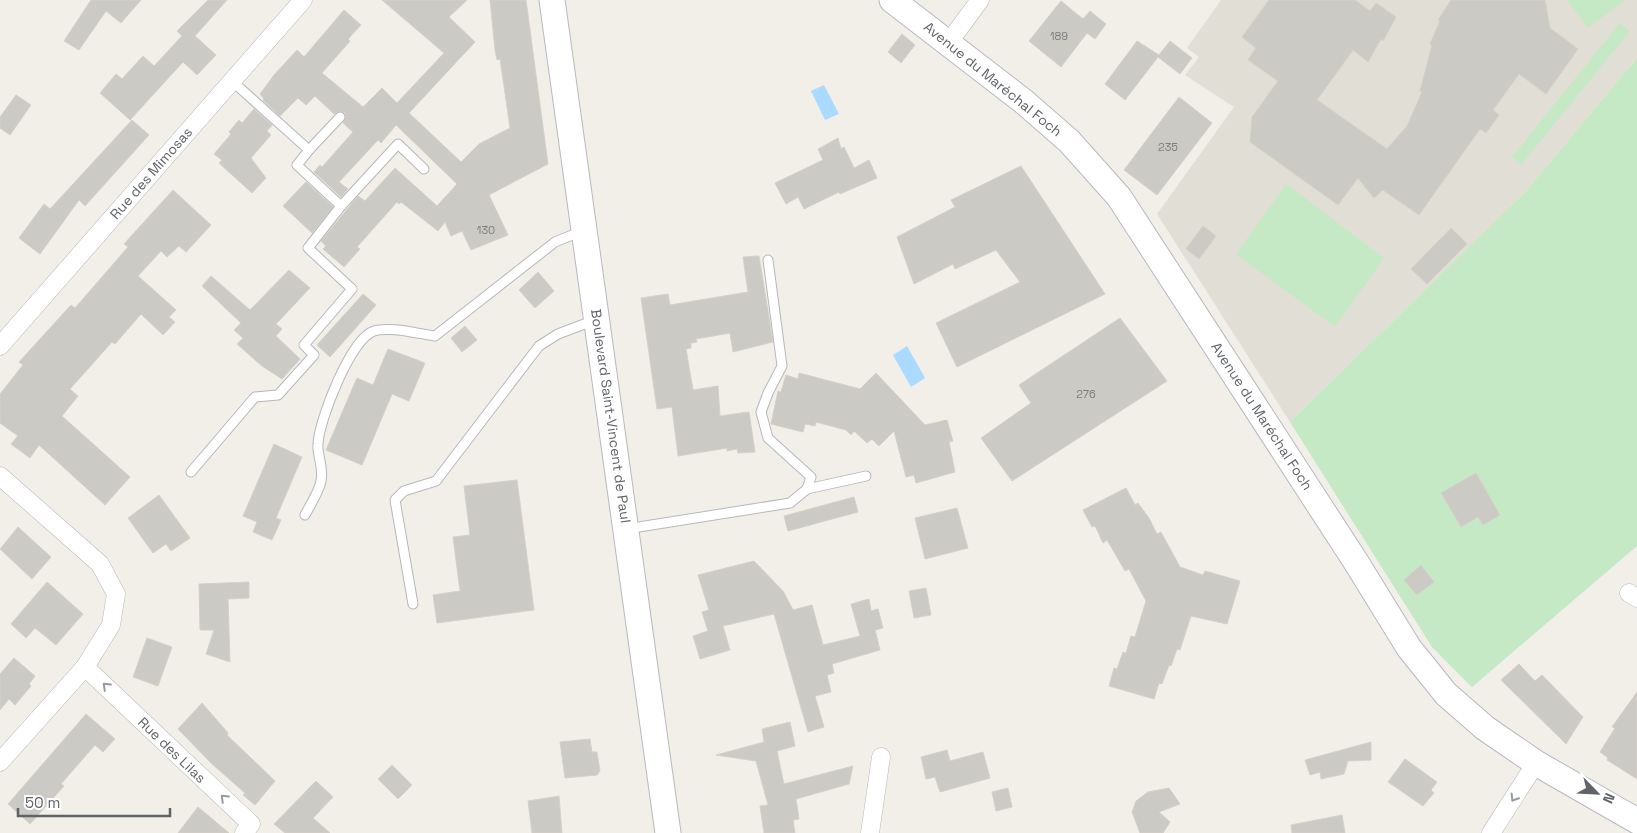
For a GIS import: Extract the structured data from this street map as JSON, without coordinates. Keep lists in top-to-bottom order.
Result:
{
  "streets": {
    "main road": ["Avenue du Maréchal Foch", "Boulevard Saint-Vincent de Paul"],
    "street": ["Rue des Mimosas", "Rue des Lilas"]
  },
  "one_way": ["Rue des Lilas"],
  "house_numbers": [
    "189",
    "235",
    "130",
    "276"
  ],
  "scale_bar": "50 m",
  "north": "bottom right"
}
